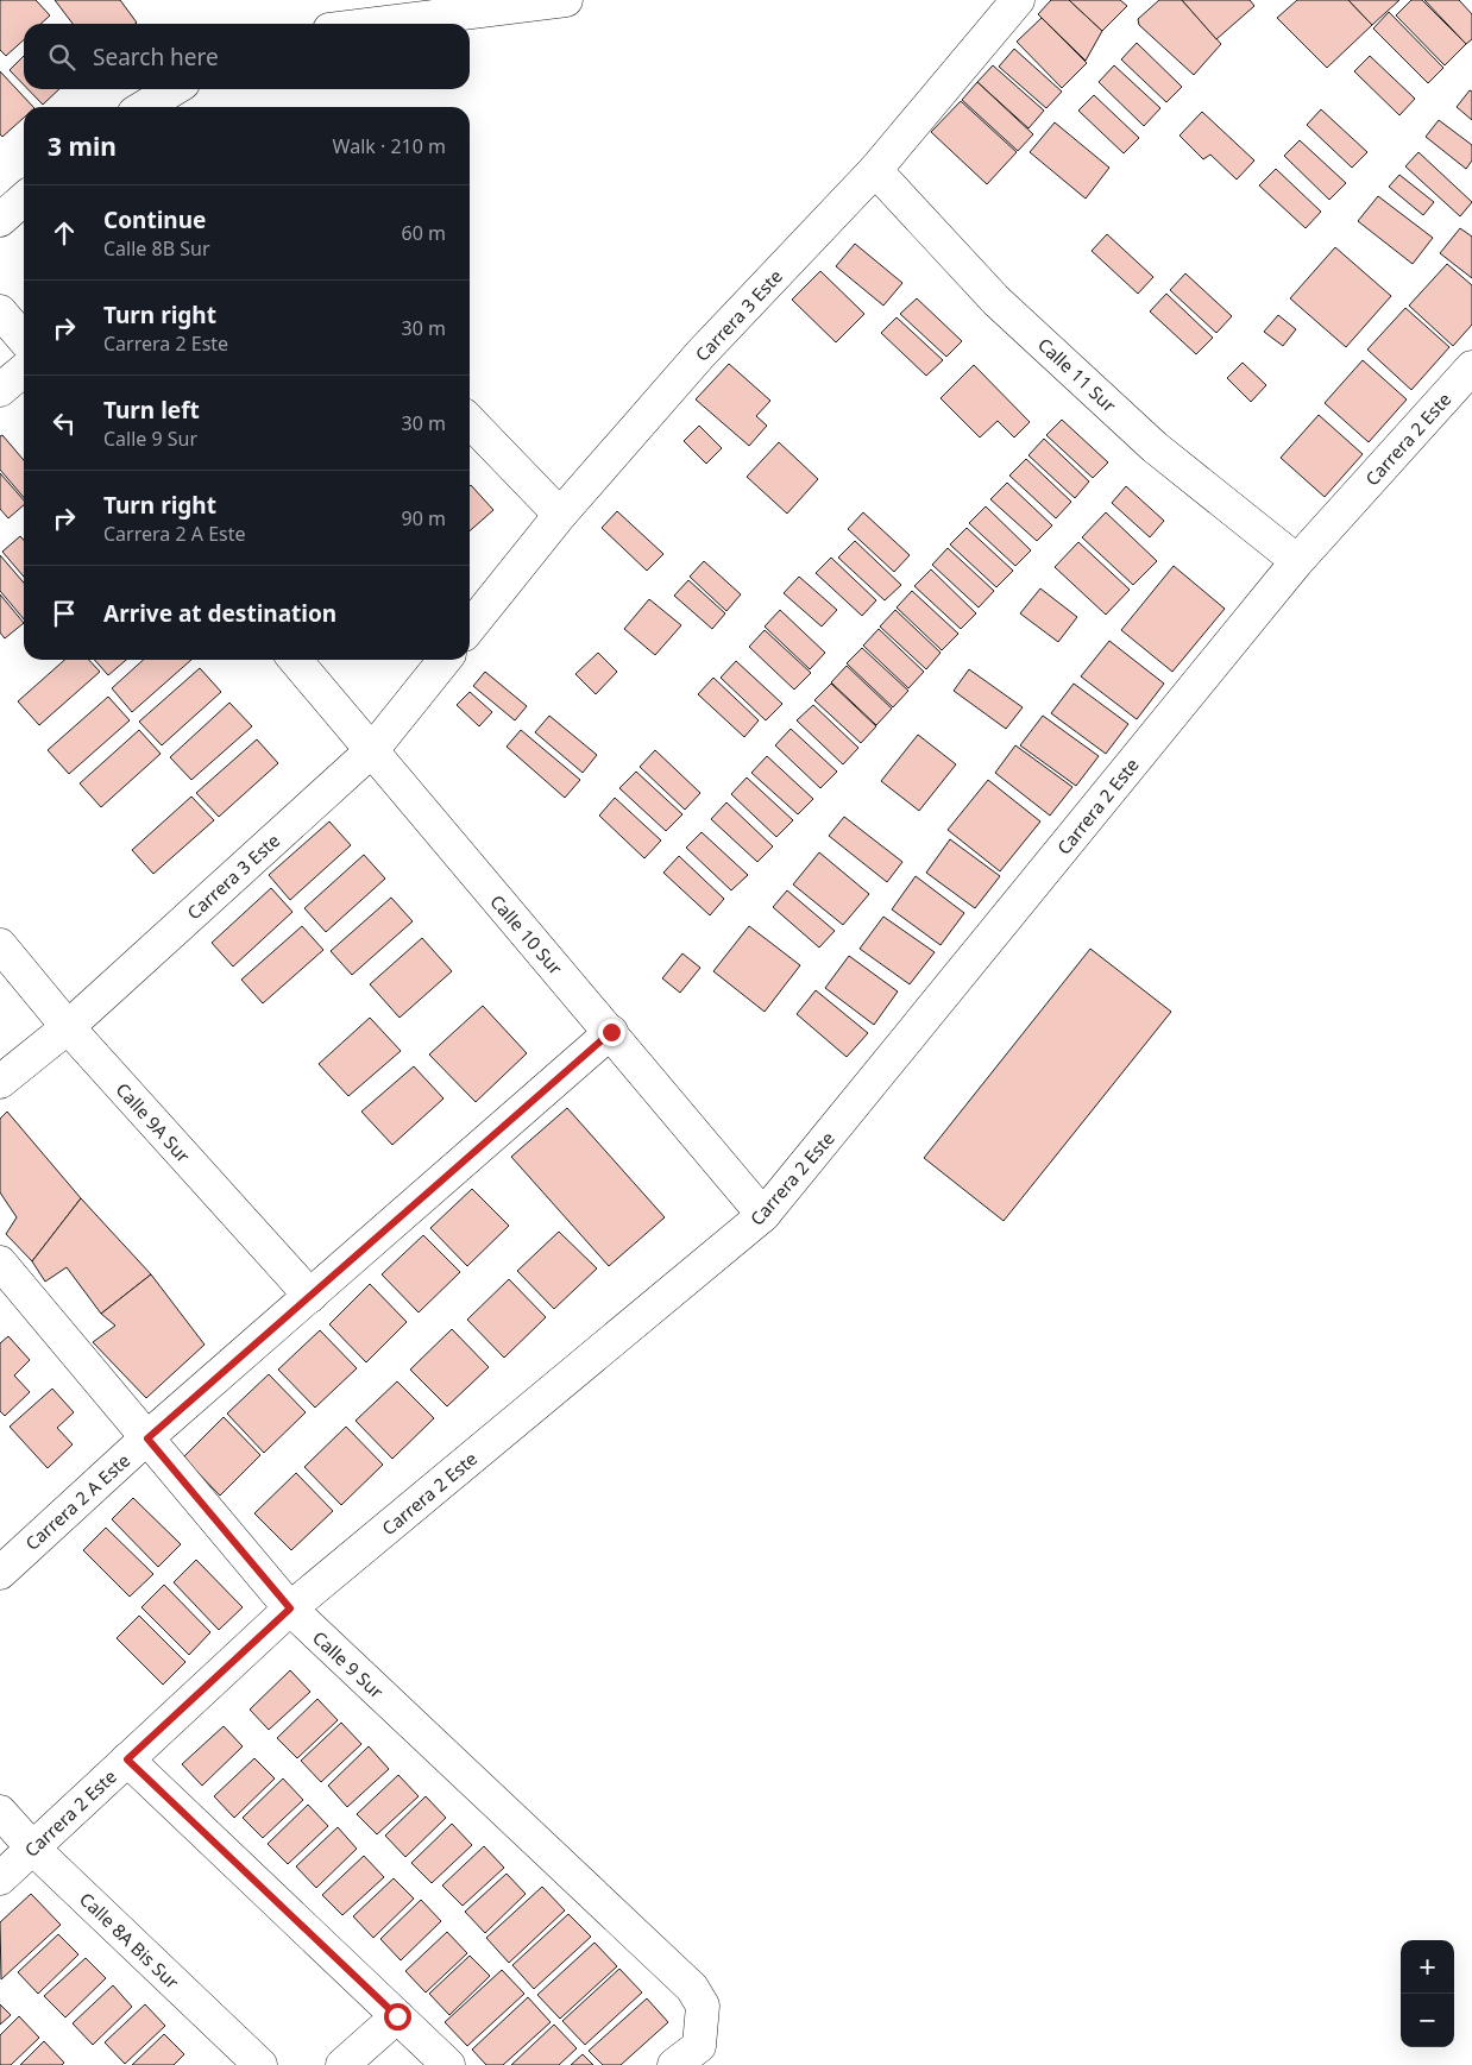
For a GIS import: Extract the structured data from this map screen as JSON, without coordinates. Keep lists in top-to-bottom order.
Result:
{
  "streets": {
    "street": [
      "Carrera 3 Este",
      "Calle 11 Sur",
      "Carrera 2 Este",
      "Calle 10 Sur",
      "Calle 9A Sur",
      "Carrera 2 A Este",
      "Calle 9 Sur",
      "Calle 8A Bis Sur"
    ]
  },
  "crossings": [
    ["Carrera 3 Este", "Calle 11 Sur"],
    ["Carrera 3 Este", "Calle 10 Sur"],
    ["Carrera 3 Este", "Calle 9A Sur"],
    ["Calle 11 Sur", "Carrera 2 Este"],
    ["Carrera 2 Este", "Calle 10 Sur"],
    ["Carrera 2 Este", "Calle 9 Sur"],
    ["Carrera 2 Este", "Calle 8A Bis Sur"],
    ["Calle 10 Sur", "Carrera 2 A Este"],
    ["Calle 9A Sur", "Carrera 2 A Este"],
    ["Carrera 2 A Este", "Calle 9 Sur"]
  ],
  "page": {
    "search": "Search here",
    "heading": ["3 min", "Walk · 210 m"],
    "list": [
      ["Continue", "Calle 8B Sur", "60 m"],
      ["Turn right", "Carrera 2 Este", "30 m"],
      ["Turn left", "Calle 9 Sur", "30 m"],
      ["Turn right", "Carrera 2 A Este", "90 m"],
      "Arrive at destination"
    ],
    "map_buttons": ["+", "−"]
  }
}
